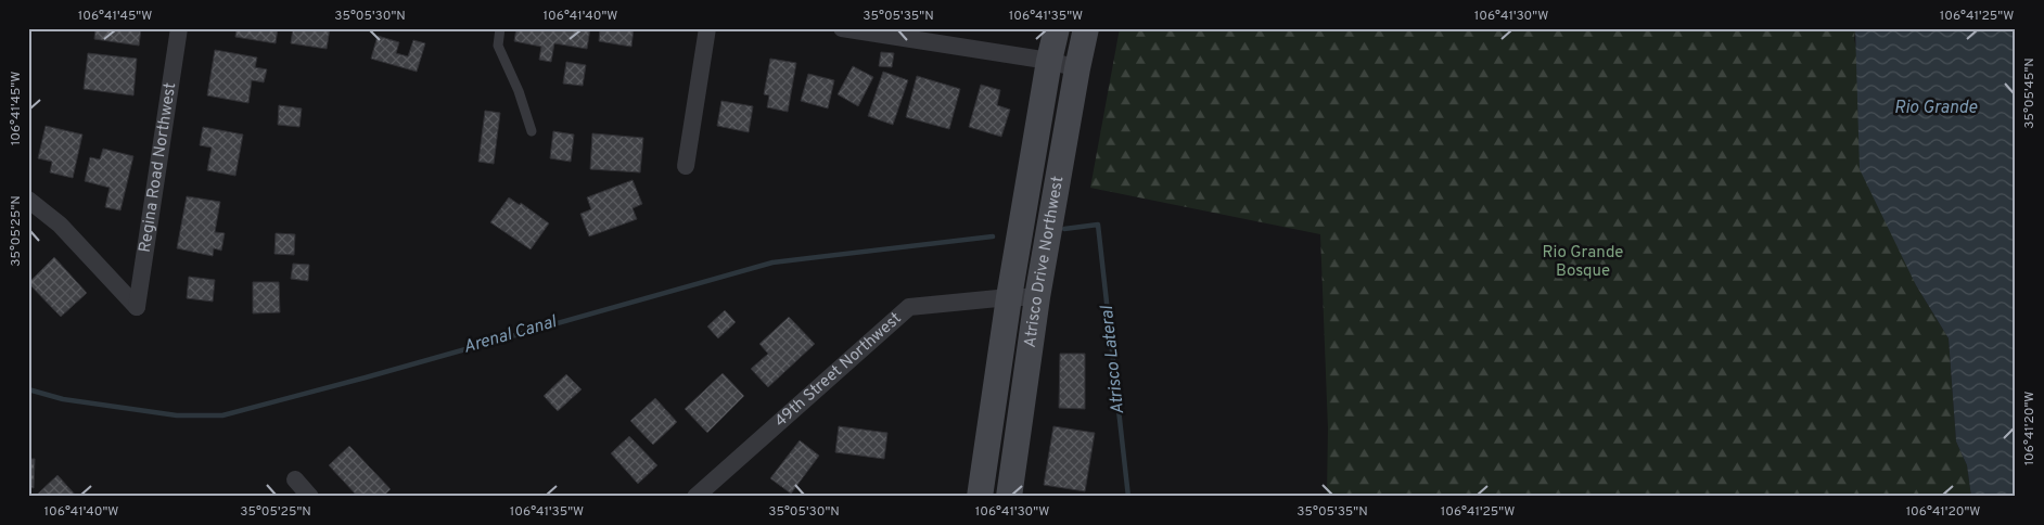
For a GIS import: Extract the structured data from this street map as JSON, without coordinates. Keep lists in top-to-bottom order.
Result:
{
  "streets": {
    "main road": ["Atrisco Drive Northwest"],
    "street": ["Regina Road Northwest", "49th Street Northwest"]
  },
  "crossings": [
    ["Atrisco Drive Northwest", "49th Street Northwest"]
  ],
  "water": ["Rio Grande", "Arenal Canal", "Atrisco Lateral"],
  "parks": ["Rio Grande Bosque"],
  "coordinates": [
    "106°41'45\"W",
    "35°05'30\"N",
    "106°41'40\"W",
    "35°05'35\"N",
    "106°41'35\"W",
    "106°41'30\"W",
    "106°41'25\"W",
    "35°05'45\"N",
    "35°05'25\"N",
    "106°41'20\"W"
  ]
}
